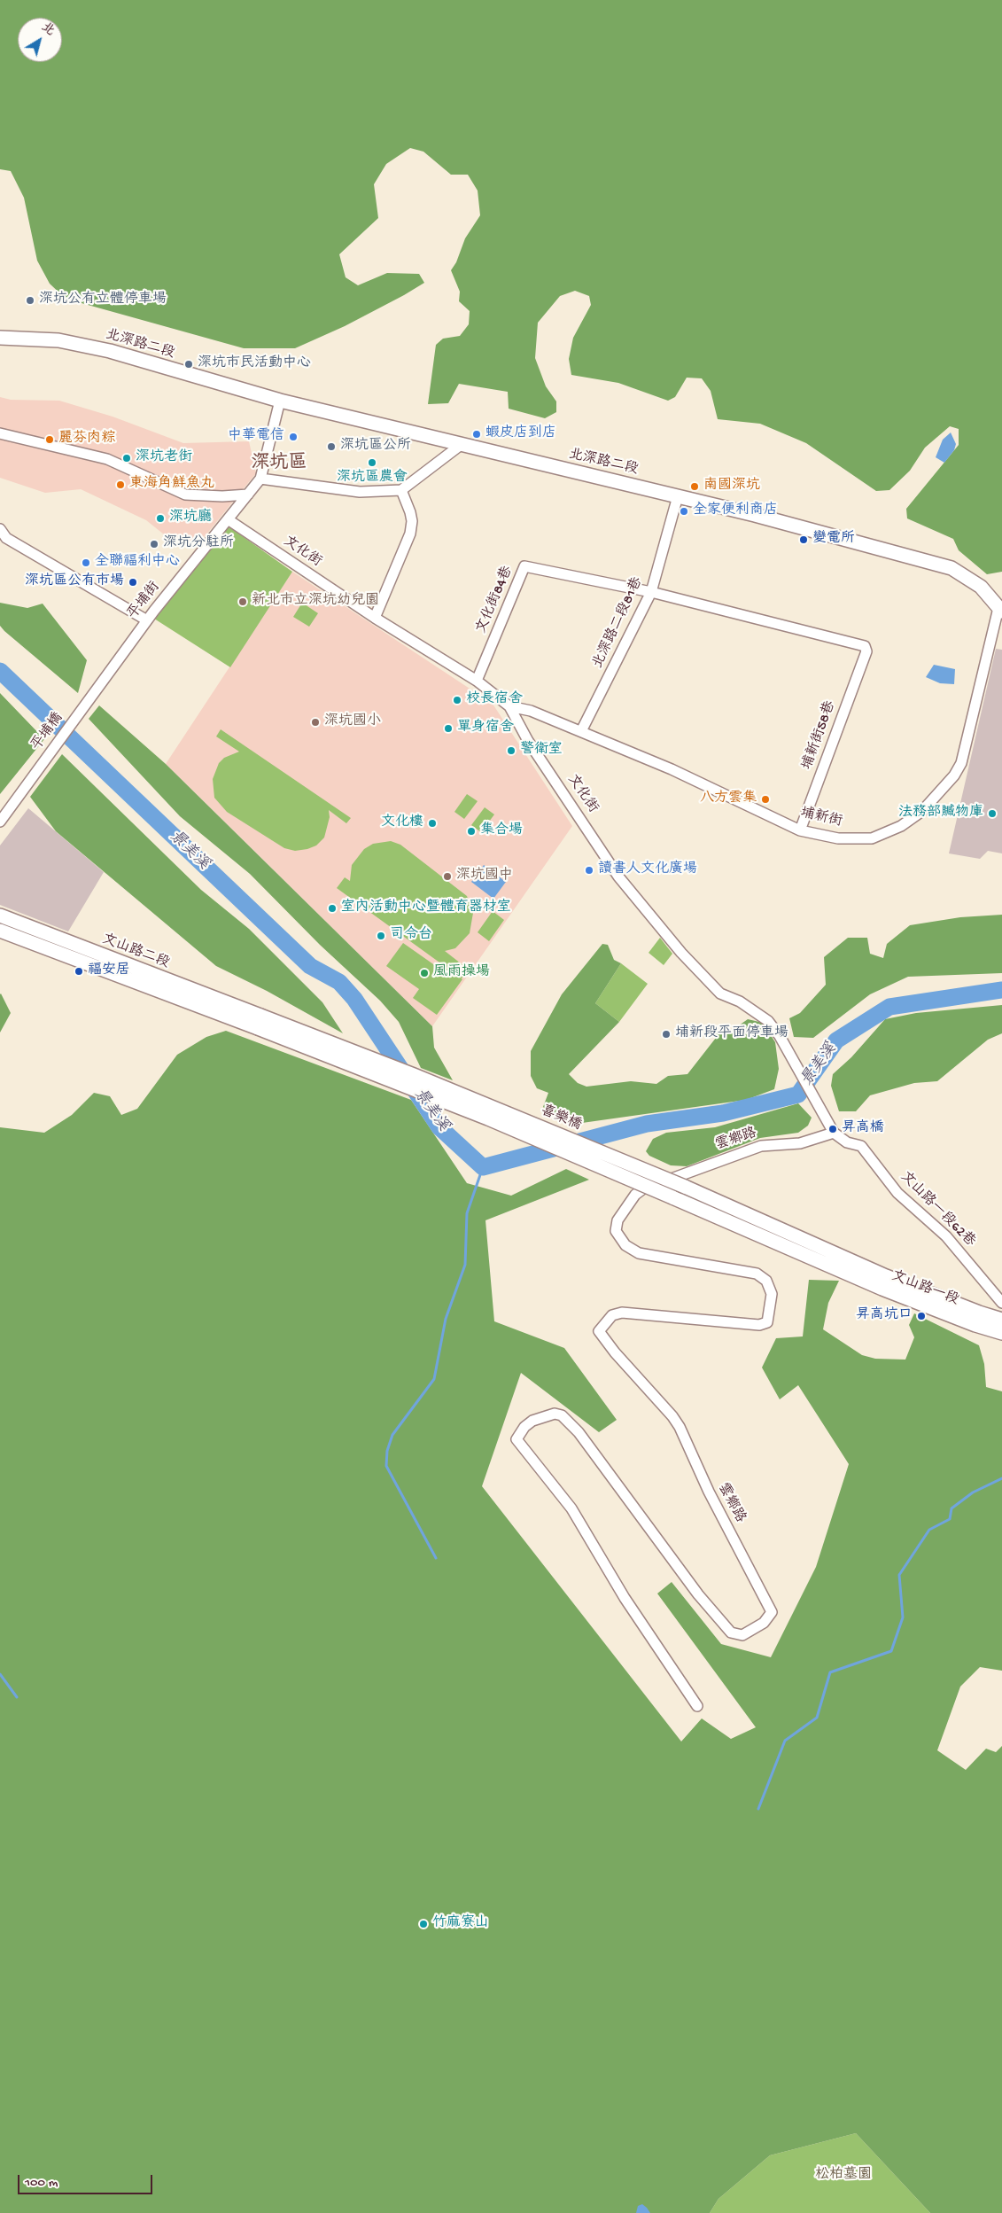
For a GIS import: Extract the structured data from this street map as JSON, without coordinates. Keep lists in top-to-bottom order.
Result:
{
  "streets": {
    "main road": [
      "北深路二段",
      "文山路二段",
      "喜樂橋",
      "文山路一段"
    ],
    "street": [
      "文化街",
      "文化街84巷",
      "平埔街",
      "北深路二段81巷",
      "平埔橋",
      "埔新街58巷",
      "埔新街",
      "雲鄉路",
      "文山路一段62巷"
    ]
  },
  "crossings": [
    ["北深路二段", "平埔街"],
    ["北深路二段", "北深路二段81巷"],
    ["北深路二段", "埔新街"],
    ["文化街", "文化街84巷"],
    ["文化街", "平埔街"],
    ["文化街", "埔新街"],
    ["文化街", "雲鄉路"],
    ["文化街", "文山路一段62巷"],
    ["文化街84巷", "北深路二段81巷"],
    ["文化街84巷", "埔新街58巷"],
    ["平埔街", "平埔橋"],
    ["北深路二段81巷", "埔新街58巷"],
    ["北深路二段81巷", "埔新街"],
    ["埔新街58巷", "埔新街"],
    ["文山路二段", "喜樂橋"],
    ["喜樂橋", "文山路一段"],
    ["雲鄉路", "文山路一段62巷"]
  ],
  "districts": ["深坑區"],
  "water": ["景美溪"],
  "parks": ["松柏墓園"],
  "places": [
    "深坑公有立體停車場",
    "深坑市民活動中心",
    "蝦皮店到店",
    "中華電信",
    "麗芬肉粽",
    "深坑區公所",
    "深坑老街",
    "深坑區農會",
    "東海角鮮魚丸",
    "南國深坑",
    "全家便利商店",
    "深坑廳",
    "變電所",
    "深坑分駐所",
    "全聯福利中心",
    "深坑區公有市場",
    "新北市立深坑幼兒園",
    "校長宿舍",
    "深坑國小",
    "單身宿舍",
    "警衛室",
    "八方雲集",
    "法務部贓物庫",
    "文化樓",
    "集合場",
    "讀書人文化廣場",
    "深坑國中",
    "室內活動中心暨體育器材室",
    "司令台",
    "福安居",
    "風雨操場",
    "埔新段平面停車場",
    "昇高橋",
    "昇高坑口",
    "竹麻寮山"
  ],
  "scale_bar": "100 m",
  "north": "top right"
}
